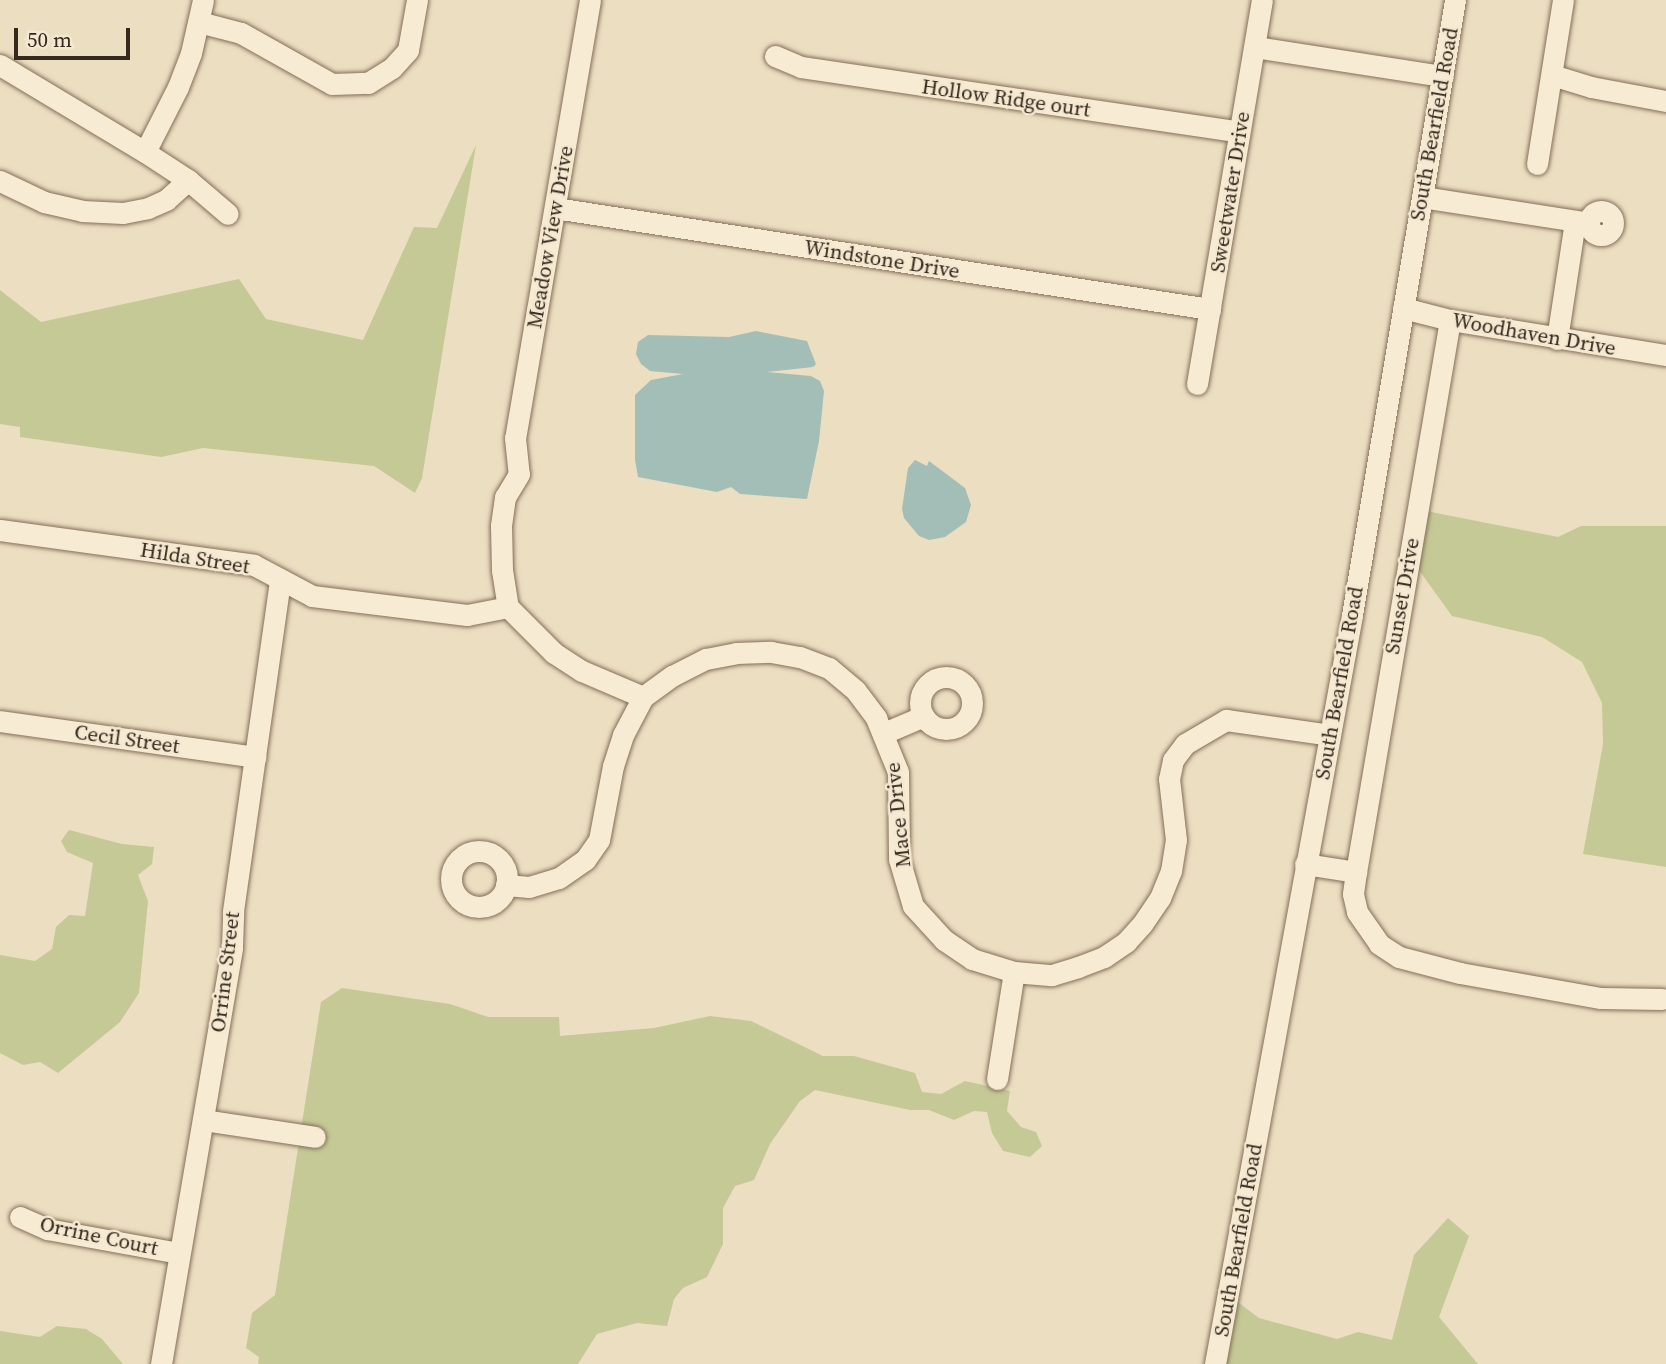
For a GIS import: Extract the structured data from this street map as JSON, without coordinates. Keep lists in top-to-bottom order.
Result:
{
  "streets": {
    "street": [
      "Hollow Ridge ourt",
      "South Bearfield Road",
      "Sweetwater Drive",
      "Meadow View Drive",
      "Windstone Drive",
      "Woodhaven Drive",
      "Hilda Street",
      "Sunset Drive",
      "Cecil Street",
      "Mace Drive",
      "Orrine Street",
      "Orrine Court"
    ]
  },
  "crossings": [
    ["Hollow Ridge ourt", "Sweetwater Drive"],
    ["South Bearfield Road", "Woodhaven Drive"],
    ["South Bearfield Road", "Mace Drive"],
    ["Sweetwater Drive", "Windstone Drive"],
    ["Meadow View Drive", "Windstone Drive"],
    ["Meadow View Drive", "Hilda Street"],
    ["Woodhaven Drive", "Sunset Drive"],
    ["Hilda Street", "Orrine Street"],
    ["Cecil Street", "Orrine Street"],
    ["Orrine Street", "Orrine Court"]
  ],
  "scale_bar": "50 m"
}
